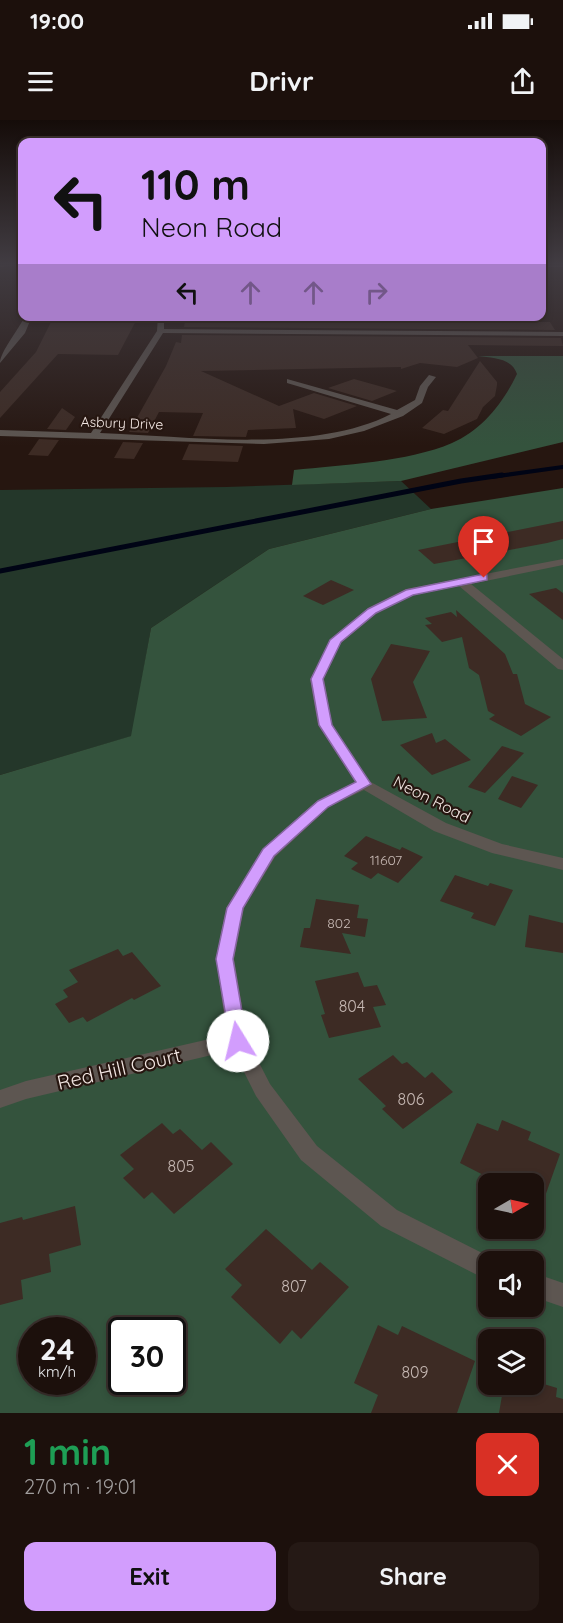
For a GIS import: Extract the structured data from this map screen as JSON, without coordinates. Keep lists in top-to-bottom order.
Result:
{
  "streets": {
    "street": ["Asbury Drive", "Neon Road", "Red Hill Court"]
  },
  "house_numbers": [
    "11607",
    "802",
    "804",
    "806",
    "805",
    "807",
    "809"
  ],
  "north": "right",
  "page": {
    "status": "19:00",
    "header": "Drivr",
    "turn": ["110 m", "Neon Road"],
    "speed": "24 km/h",
    "limit": "30",
    "heading": ["1 min", "270 m · 19:01"],
    "buttons": ["Exit", "Share"]
  }
}
